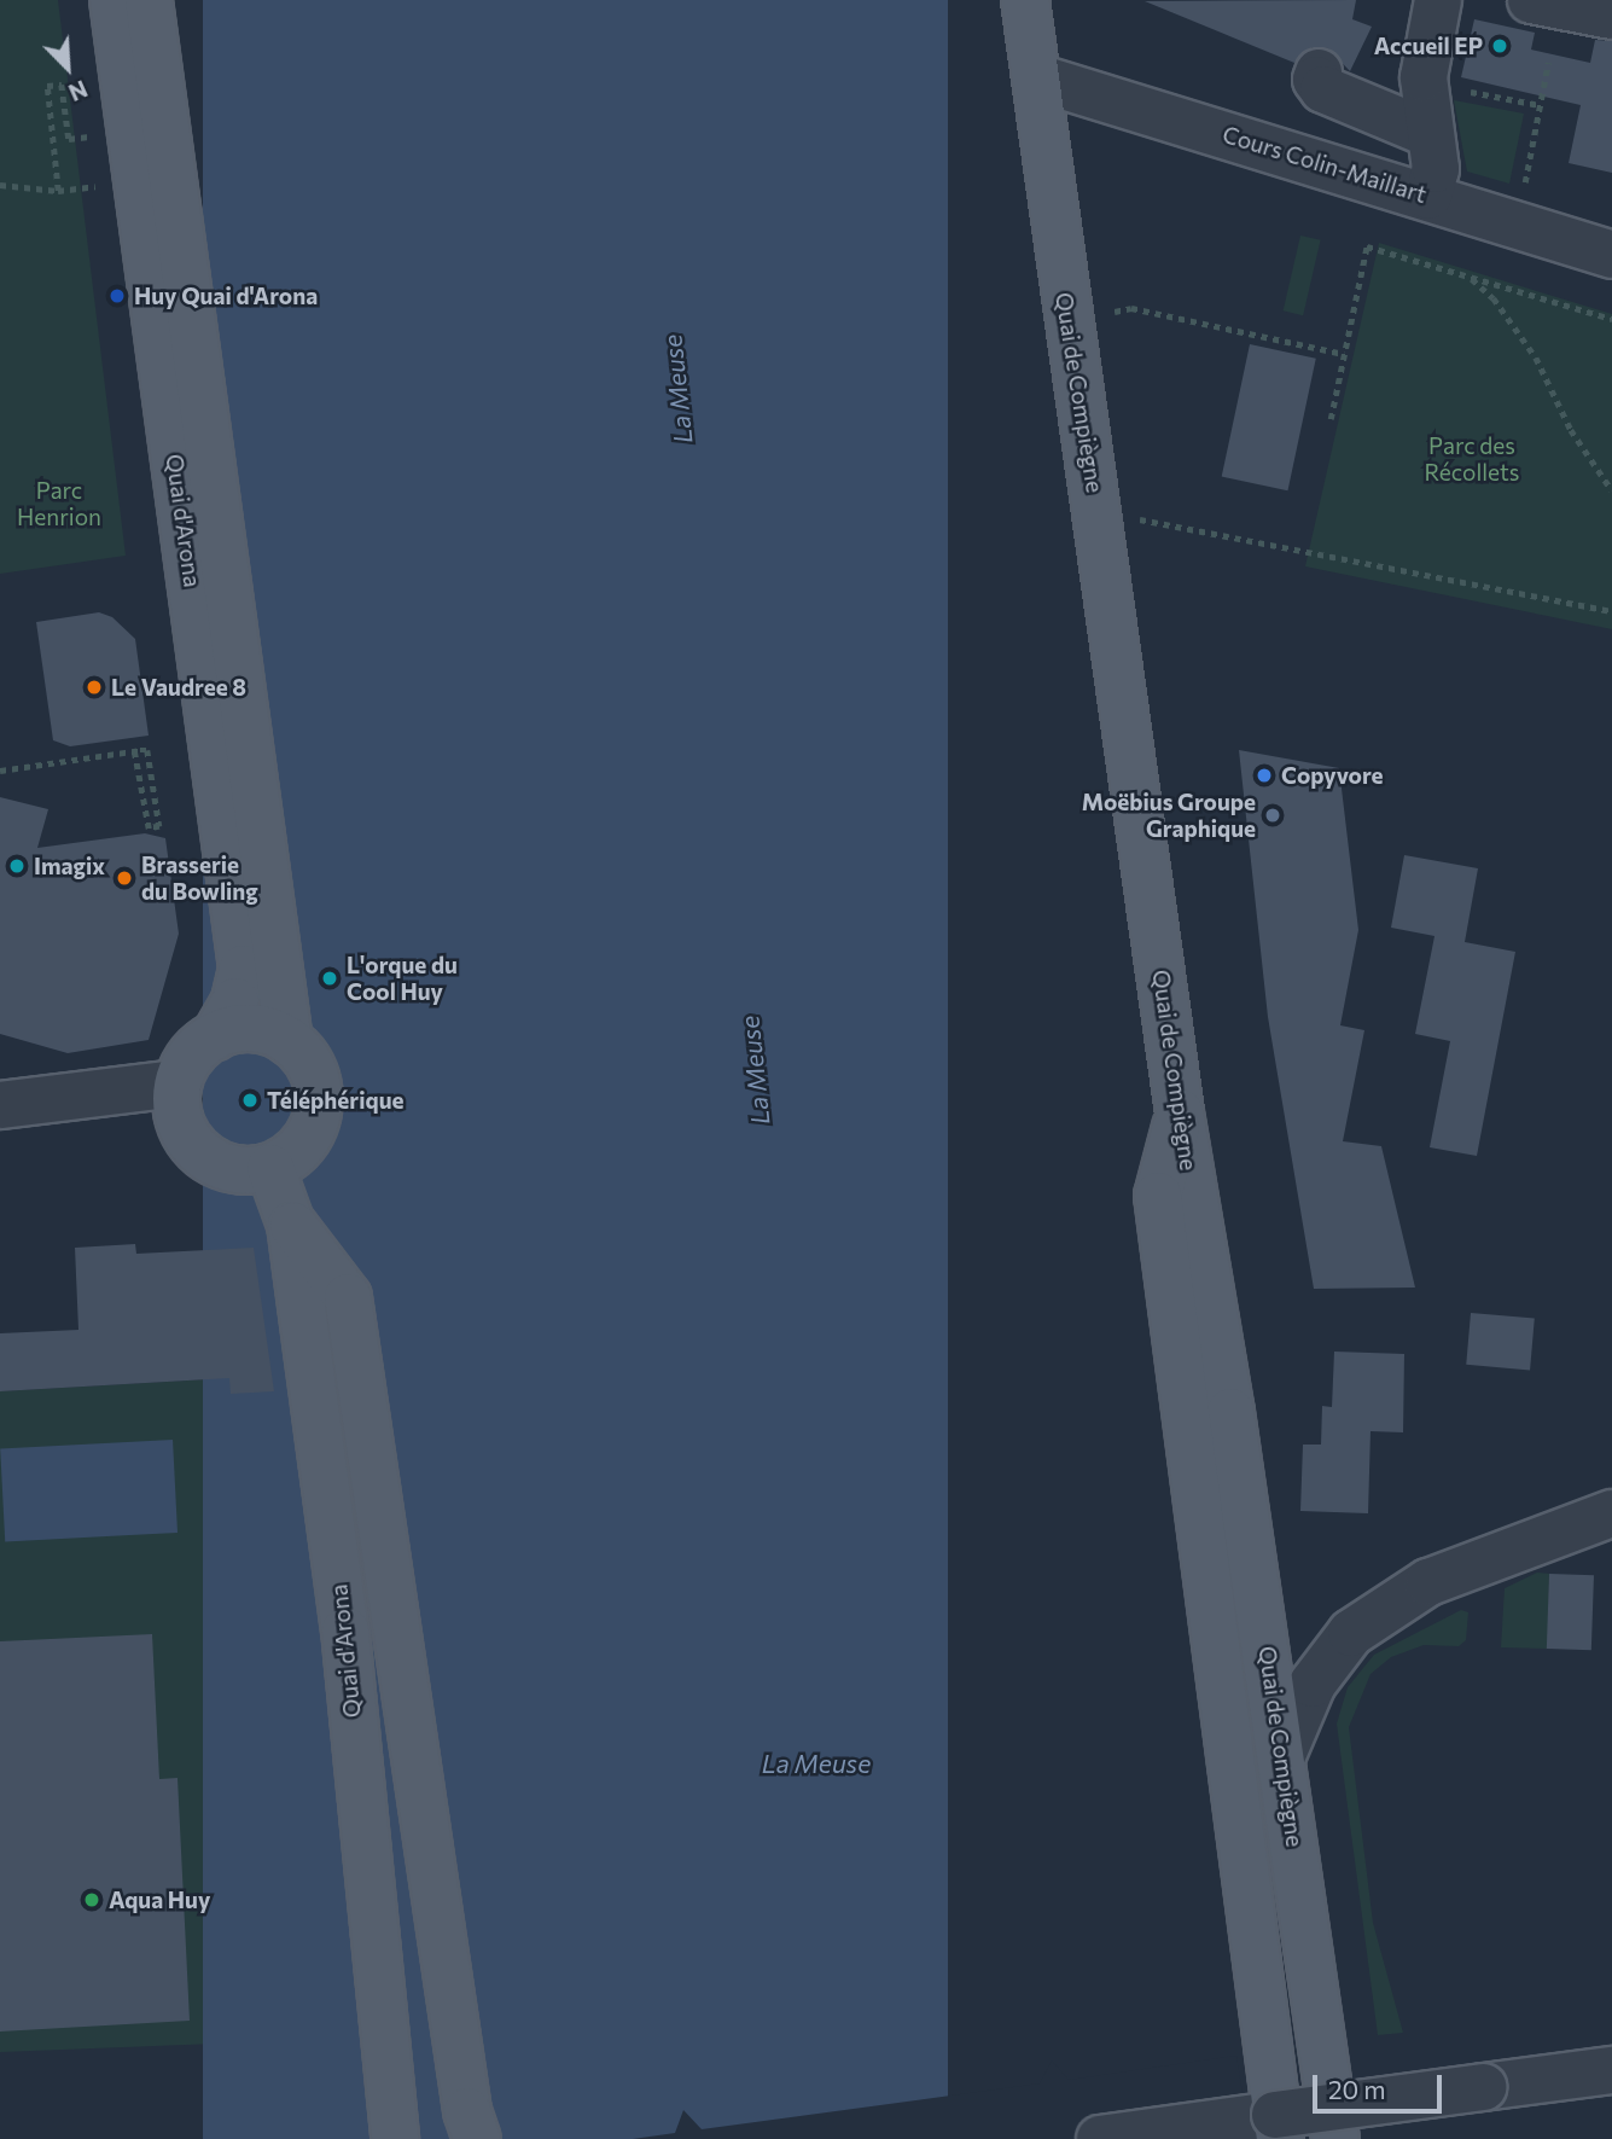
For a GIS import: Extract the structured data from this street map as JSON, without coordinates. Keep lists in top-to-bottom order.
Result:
{
  "streets": {
    "main road": ["Quai de Compiègne", "Quai d'Arona"],
    "street": ["Cours Colin-Maillart"]
  },
  "crossings": [
    ["Cours Colin-Maillart", "Quai de Compiègne"]
  ],
  "water": ["La Meuse"],
  "parks": ["Parc des Récollets", "Parc Henrion"],
  "places": [
    "Accueil EP",
    "Huy Quai d'Arona",
    "Le Vaudree 8",
    "Copyvore",
    "Moëbius Groupe Graphique",
    "Imagix",
    "Brasserie du Bowling",
    "L'orque du Cool Huy",
    "Téléphérique",
    "Aqua Huy"
  ],
  "scale_bar": "20 m",
  "north": "bottom right"
}
